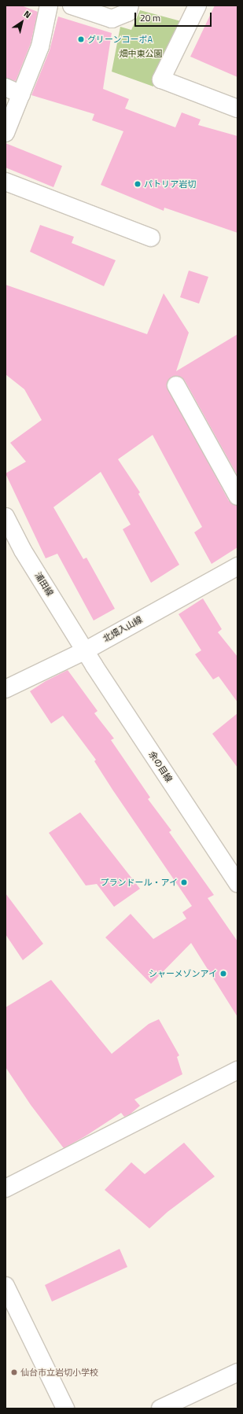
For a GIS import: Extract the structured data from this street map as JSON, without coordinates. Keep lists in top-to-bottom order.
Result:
{
  "streets": {
    "street": ["浦田線", "北畑入山線", "余の目線"]
  },
  "crossings": [
    ["浦田線", "北畑入山線"],
    ["浦田線", "余の目線"],
    ["北畑入山線", "余の目線"]
  ],
  "parks": ["畑中東公園"],
  "places": [
    "グリーンコーポA",
    "パトリア岩切",
    "プランドール・アイ",
    "シャーメゾンアイ",
    "仙台市立岩切小学校"
  ],
  "scale_bar": "20 m",
  "north": "top right"
}
